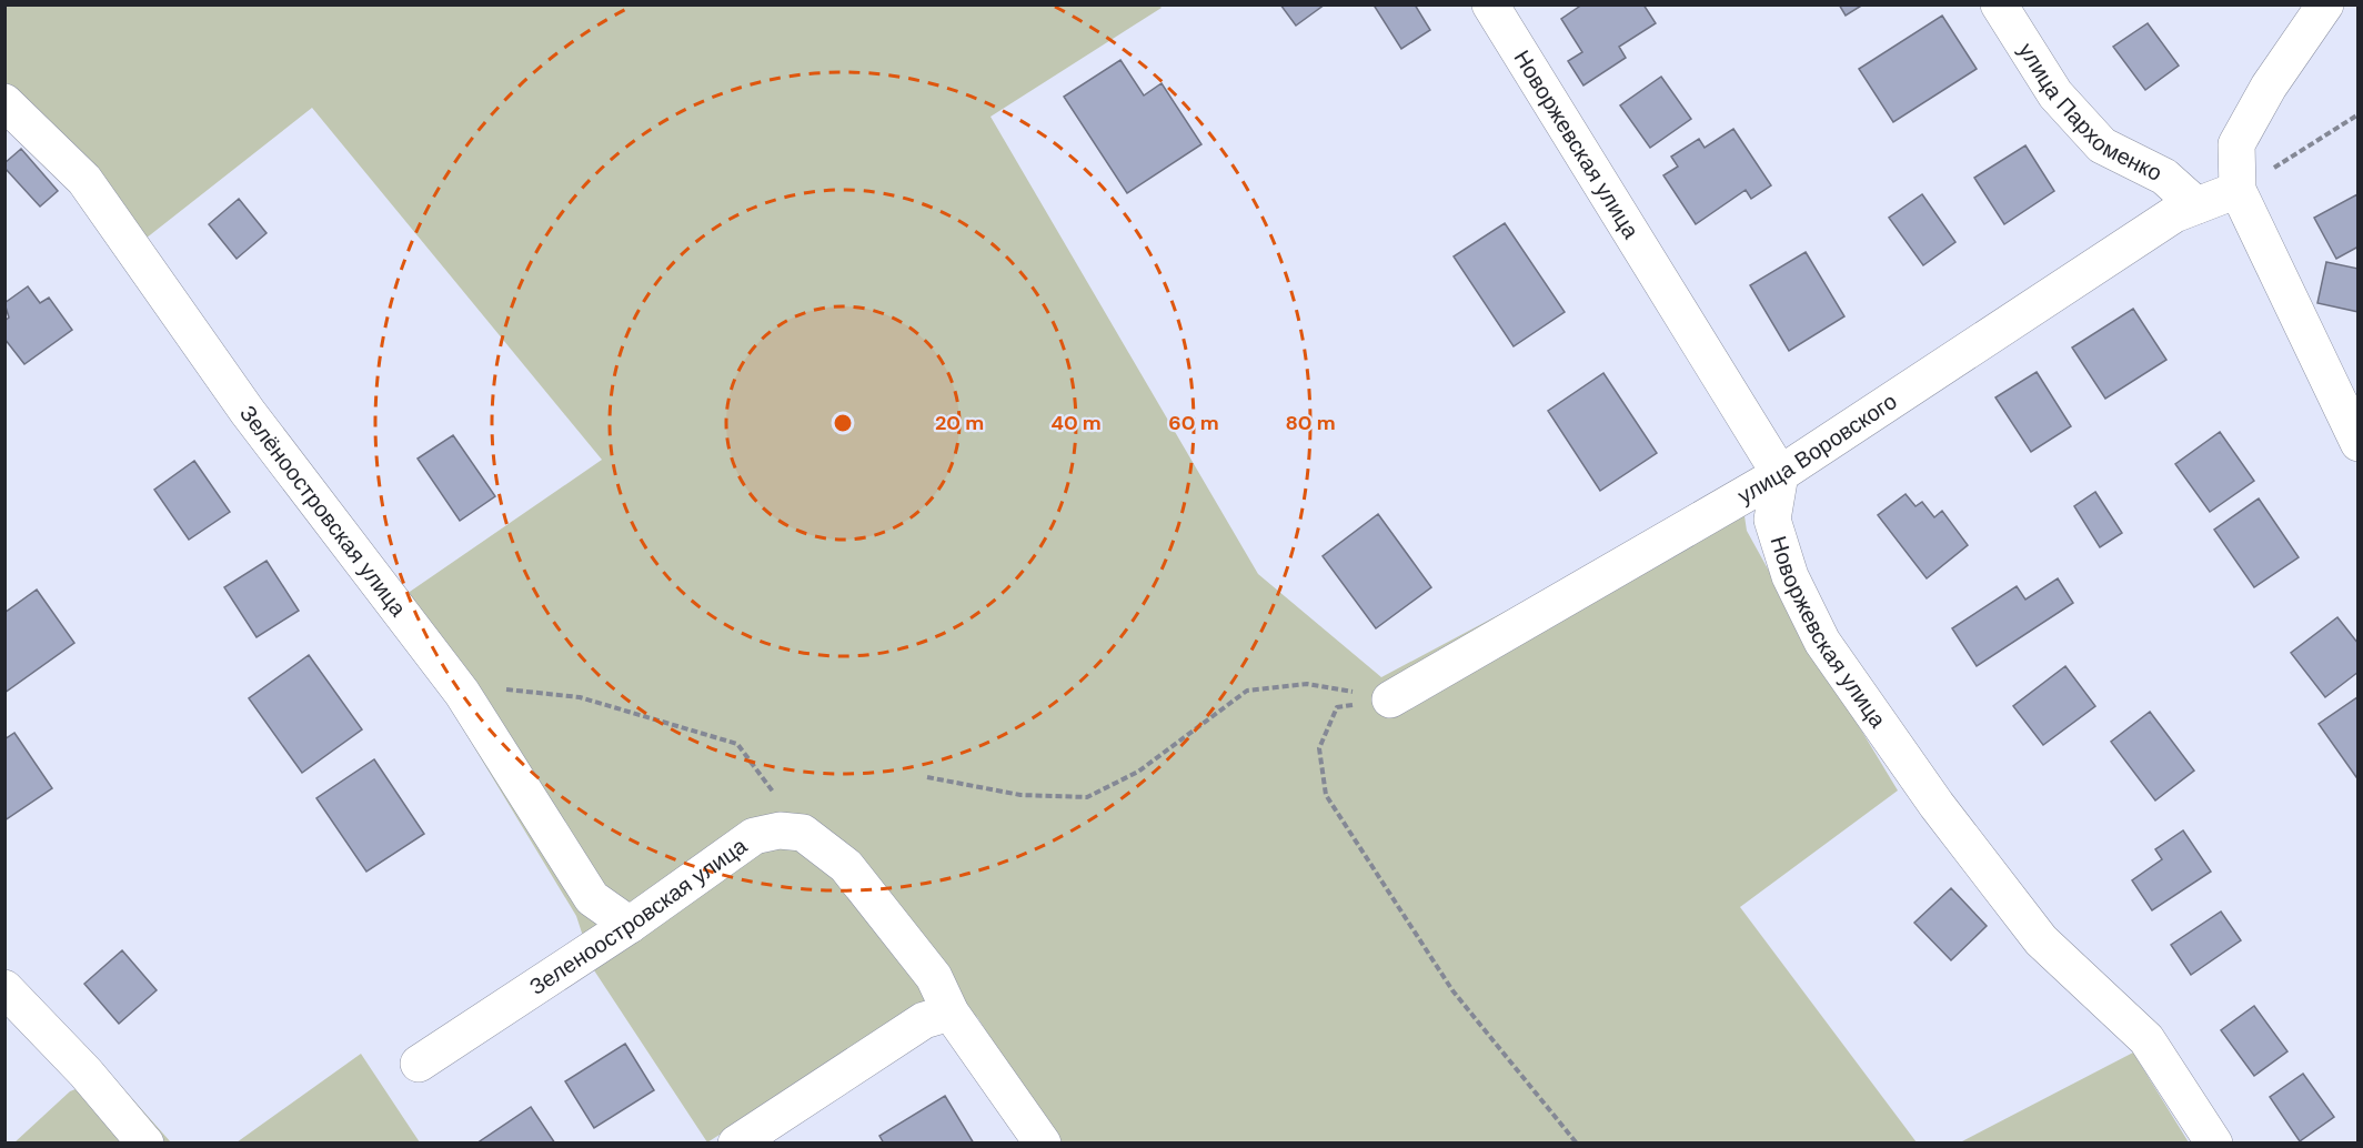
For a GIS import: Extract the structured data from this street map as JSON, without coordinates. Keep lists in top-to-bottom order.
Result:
{
  "streets": {
    "street": [
      "улица Пархоменко",
      "Новоржевская улица",
      "улица Воровского",
      "Зелёноостровская улица",
      "Зеленоостровская улица"
    ]
  },
  "crossings": [
    ["улица Пархоменко", "улица Воровского"],
    ["Новоржевская улица", "улица Воровского"],
    ["Зелёноостровская улица", "Зеленоостровская улица"]
  ],
  "rings": [
    "20 m",
    "40 m",
    "60 m",
    "80 m"
  ]
}
